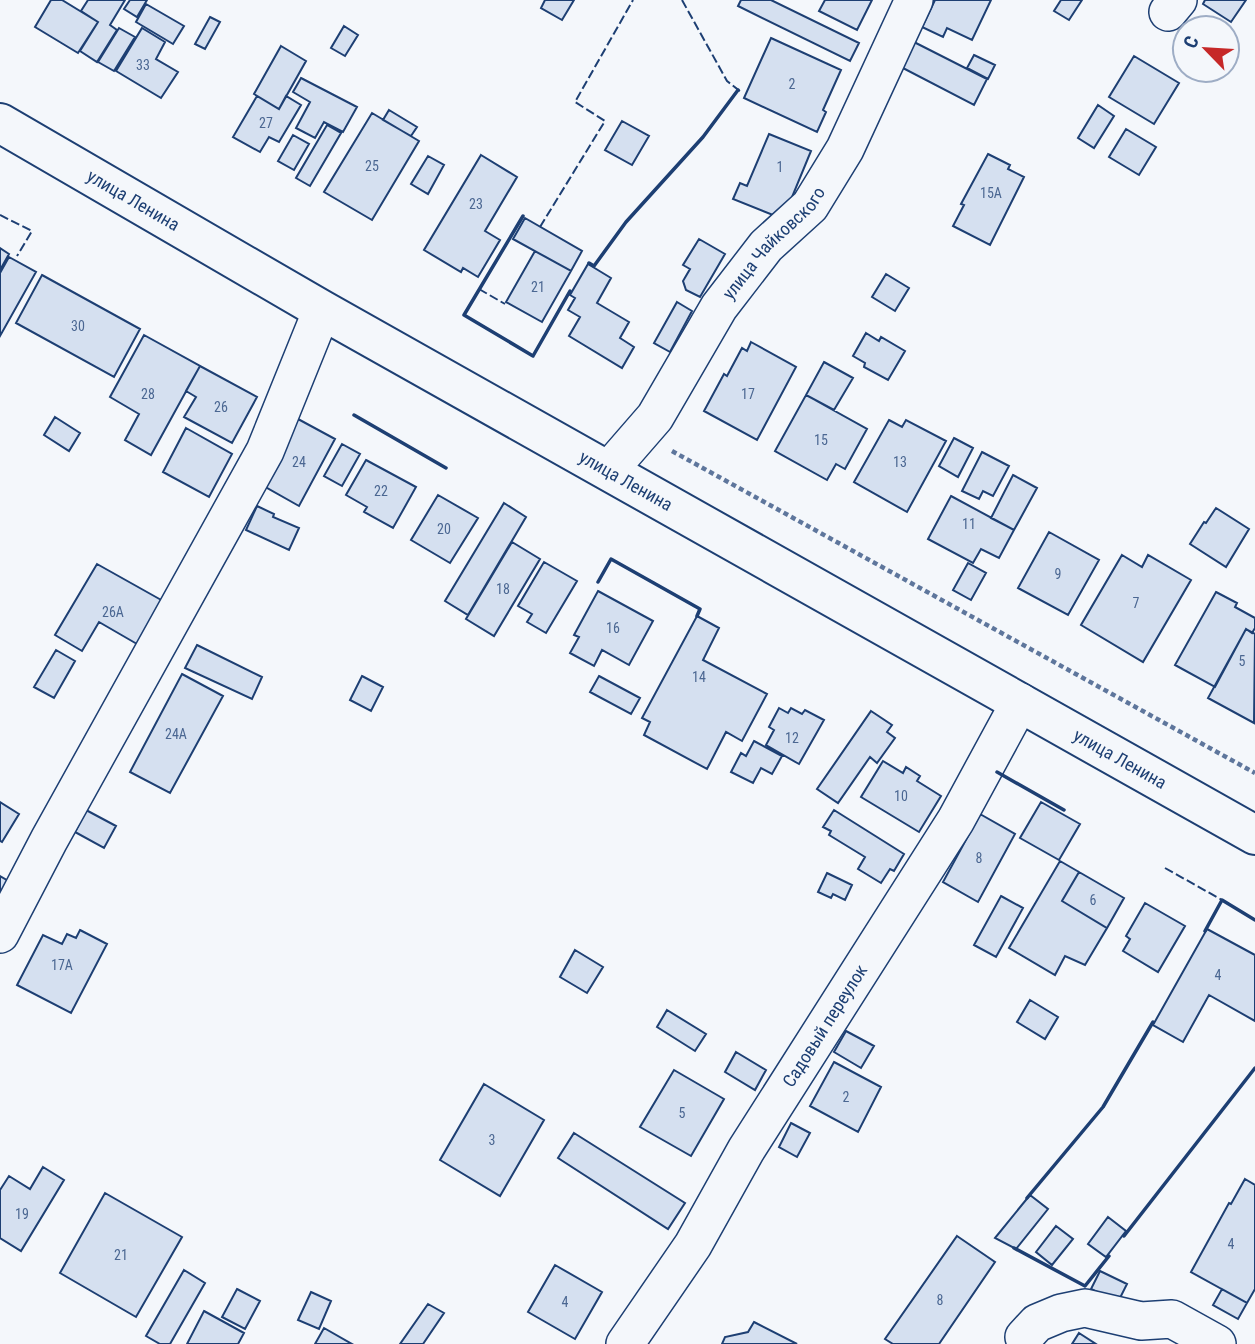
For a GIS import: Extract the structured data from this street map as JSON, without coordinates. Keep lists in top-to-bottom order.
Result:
{
  "streets": {
    "main road": ["улица Ленина"],
    "street": ["улица Чайковского", "Садовый переулок"]
  },
  "crossings": [
    ["улица Ленина", "улица Чайковского"],
    ["улица Ленина", "Садовый переулок"]
  ],
  "house_numbers": [
    "33",
    "2",
    "27",
    "25",
    "1",
    "15А",
    "23",
    "21",
    "30",
    "28",
    "17",
    "26",
    "15",
    "24",
    "13",
    "22",
    "11",
    "20",
    "9",
    "18",
    "7",
    "26А",
    "16",
    "5",
    "14",
    "24А",
    "12",
    "10",
    "8",
    "6",
    "17А",
    "4",
    "2",
    "5",
    "3",
    "19",
    "4",
    "21",
    "8",
    "4"
  ],
  "north": "top left"
}
